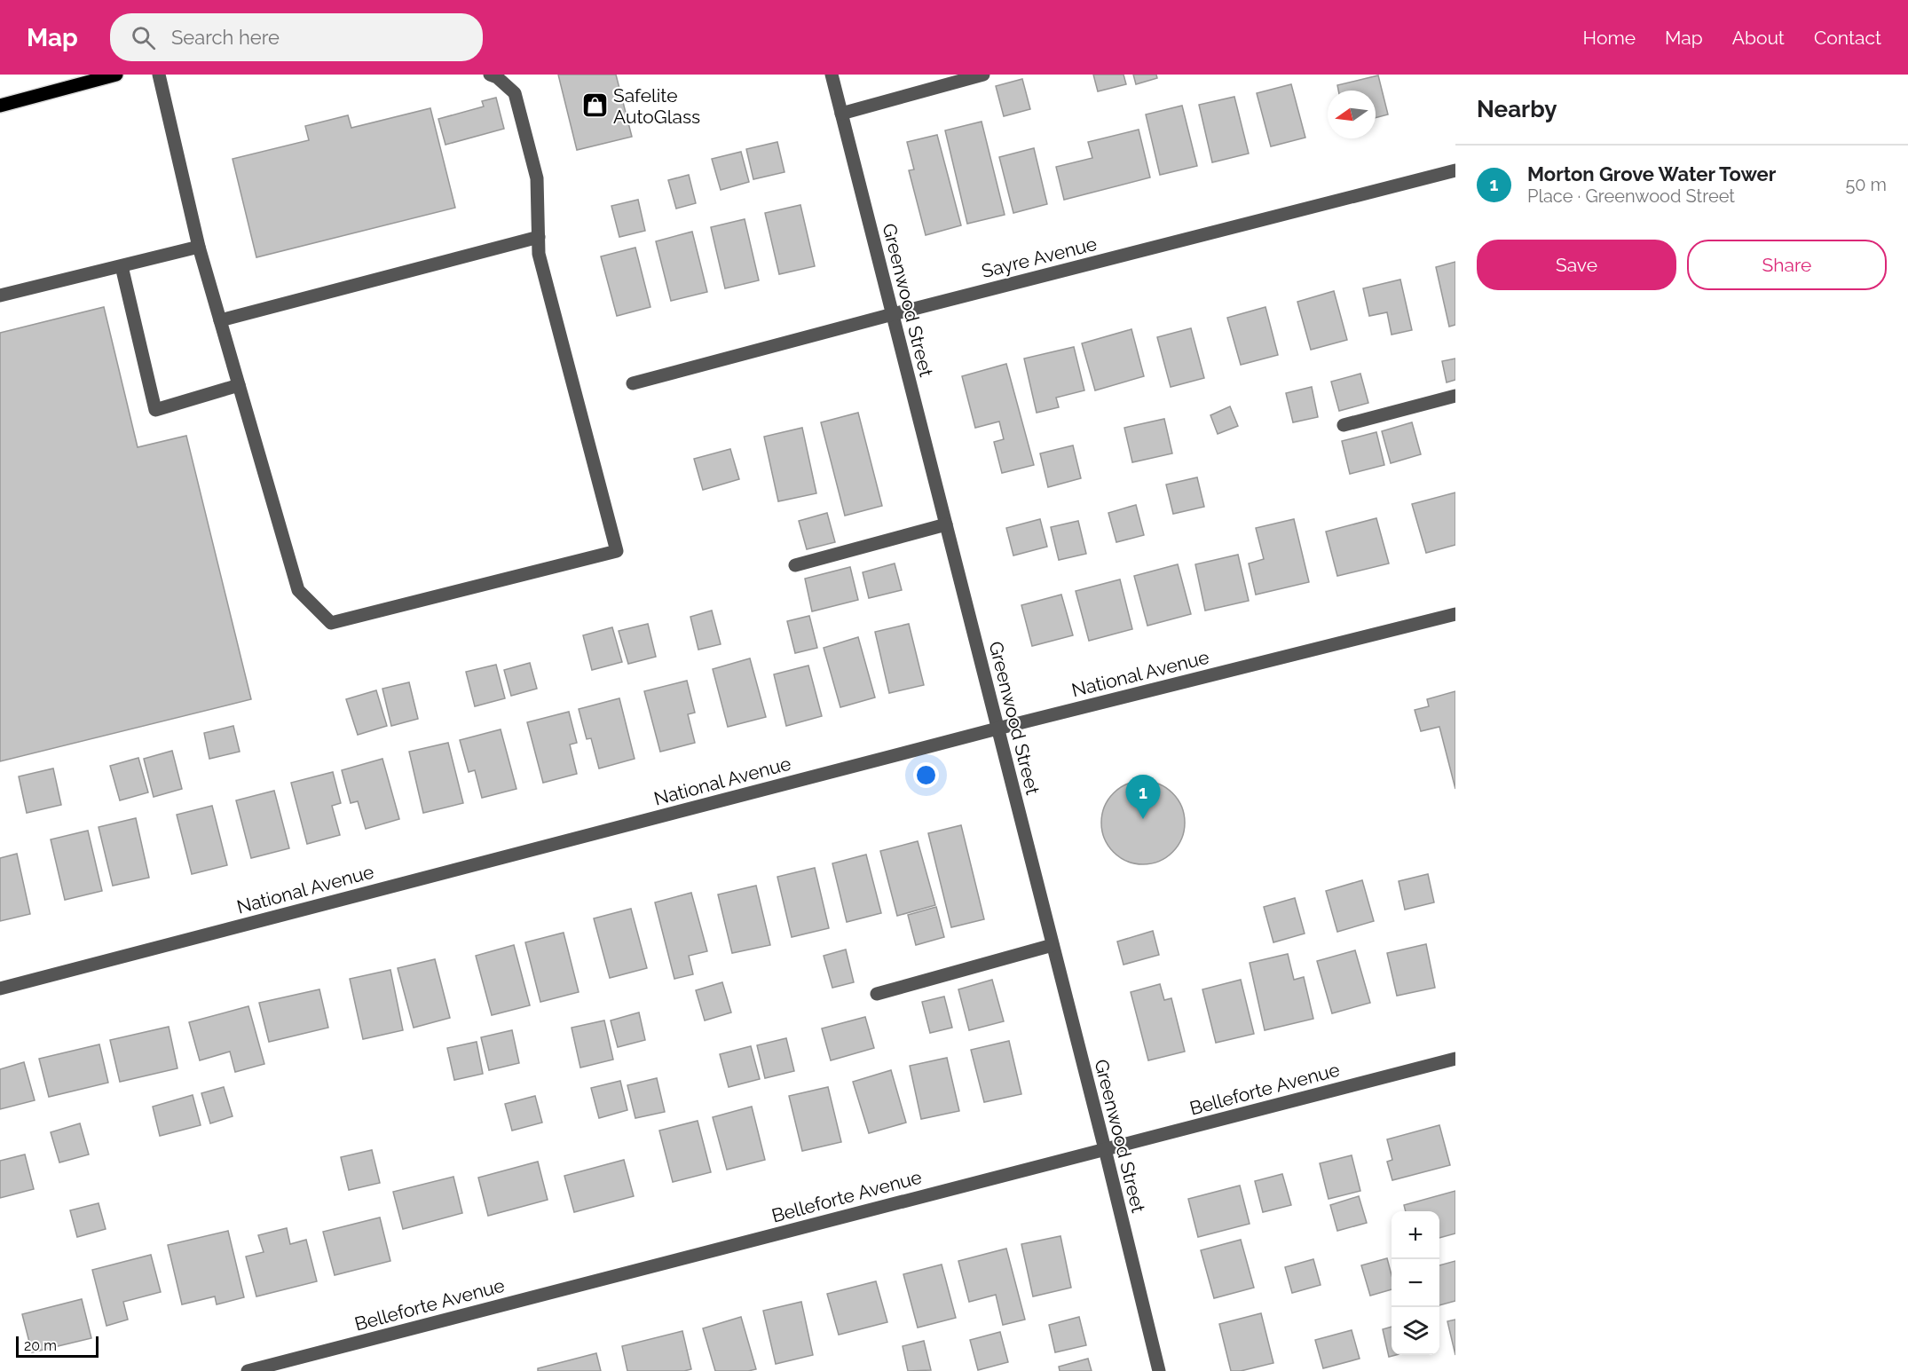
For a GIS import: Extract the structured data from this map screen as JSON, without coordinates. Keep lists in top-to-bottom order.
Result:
{
  "streets": {
    "street": [
      "Sayre Avenue",
      "Greenwood Street",
      "National Avenue",
      "Belleforte Avenue"
    ]
  },
  "crossings": [
    ["Sayre Avenue", "Greenwood Street"],
    ["Greenwood Street", "National Avenue"],
    ["Greenwood Street", "Belleforte Avenue"]
  ],
  "places": {
    "shop": ["Safelite AutoGlass"]
  },
  "scale_bar": "20 m",
  "north": "left",
  "page": {
    "header": "Map",
    "search": "Search here",
    "nav": [
      "Home",
      "Map",
      "About",
      "Contact"
    ],
    "heading": "Nearby",
    "list": [
      {
        "mark": "1",
        "name": "Morton Grove Water Tower",
        "note": "Place · Greenwood Street",
        "value": "50 m"
      }
    ],
    "buttons": ["Save", "Share"],
    "pins": "1",
    "map_buttons": ["+", "−"],
    "scale": "20 m"
  }
}
